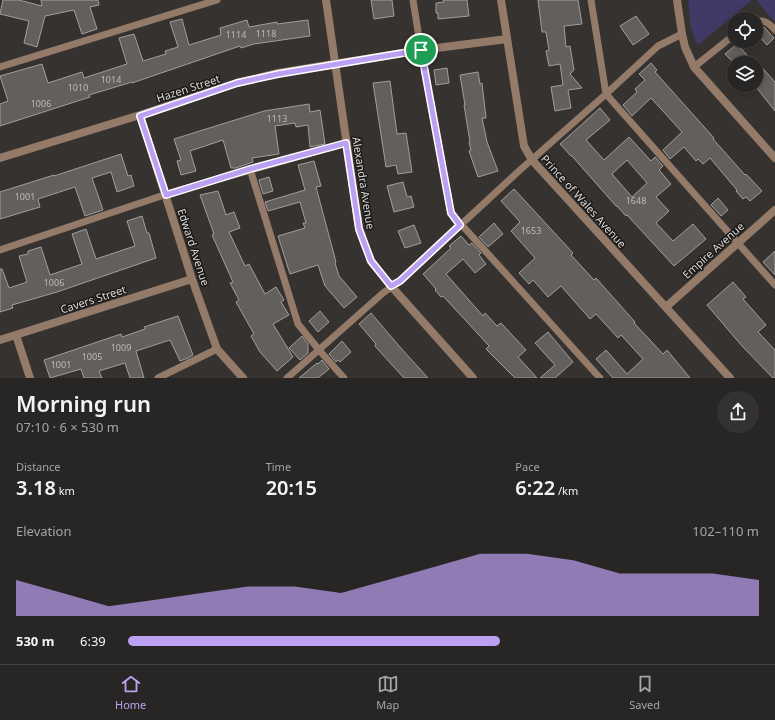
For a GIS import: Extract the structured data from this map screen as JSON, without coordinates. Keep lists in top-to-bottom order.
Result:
{
  "streets": {
    "street": [
      "Hazen Street",
      "Alexandra Avenue",
      "Prince of Wales Avenue",
      "Edward Avenue",
      "Empire Avenue",
      "Cavers Street"
    ]
  },
  "crossings": [
    ["Hazen Street", "Alexandra Avenue"],
    ["Hazen Street", "Prince of Wales Avenue"],
    ["Hazen Street", "Edward Avenue"],
    ["Prince of Wales Avenue", "Empire Avenue"],
    ["Edward Avenue", "Cavers Street"]
  ],
  "house_numbers": [
    "1118",
    "1114",
    "1014",
    "1010",
    "1006",
    "1113",
    "1001",
    "1648",
    "1653",
    "1006",
    "1009",
    "1005",
    "1001"
  ],
  "page": {
    "heading": ["Morning run", "07:10 · 6 × 530 m"],
    "stats": [
      ["Distance", "3.18 km"],
      ["Time", "20:15"],
      ["Pace", "6:22 /km"]
    ],
    "chart": ["Elevation", "102–110 m"],
    "list": [
      {
        "name": "530 m",
        "note": "6:39"
      }
    ],
    "tabs": ["Home", "Map", "Saved"]
  }
}
